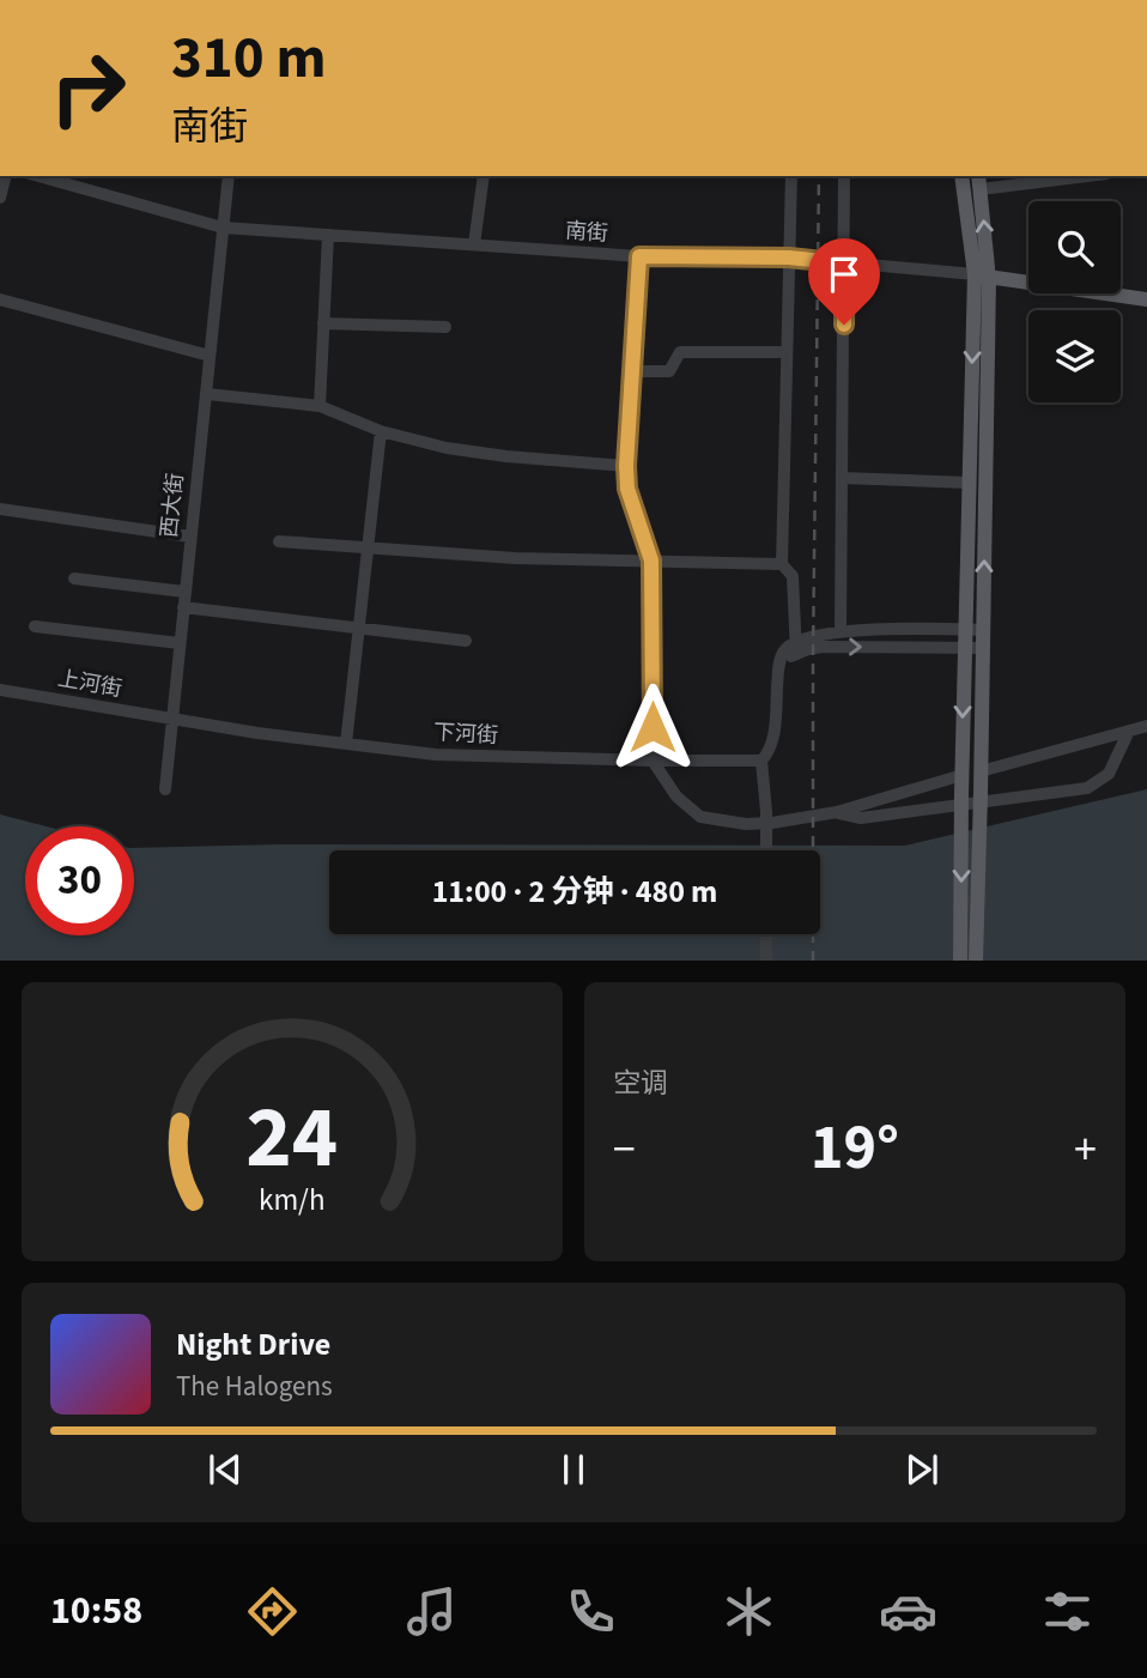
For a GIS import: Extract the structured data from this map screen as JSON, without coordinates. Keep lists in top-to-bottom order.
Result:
{
  "streets": {
    "main road": ["南街"],
    "street": ["西大街", "上河街", "下河街"]
  },
  "crossings": [
    ["南街", "西大街"],
    ["西大街", "上河街"],
    ["西大街", "下河街"],
    ["上河街", "下河街"]
  ],
  "page": {
    "turn": ["310 m", "南街"],
    "limit": "30",
    "trip": "11:00 · 2 分钟 · 480 m",
    "tile": "空调",
    "heat": ["−", "19°", "+"],
    "song": ["Night Drive", "The Halogens"],
    "tabs": "10:58",
    "gauge": ["24", "km/h"]
  }
}
